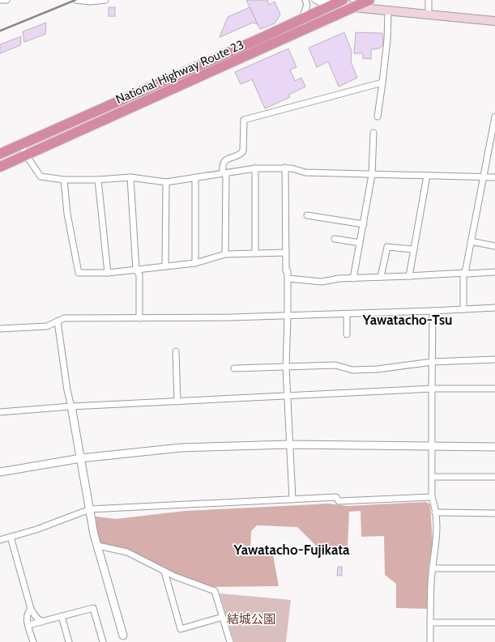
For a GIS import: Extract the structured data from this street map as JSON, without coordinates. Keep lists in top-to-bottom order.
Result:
{
  "streets": {
    "highway": ["National Highway Route 23"]
  },
  "districts": ["Yawatacho-Tsu", "Yawatacho-Fujikata"],
  "parks": ["結城公園"]
}
